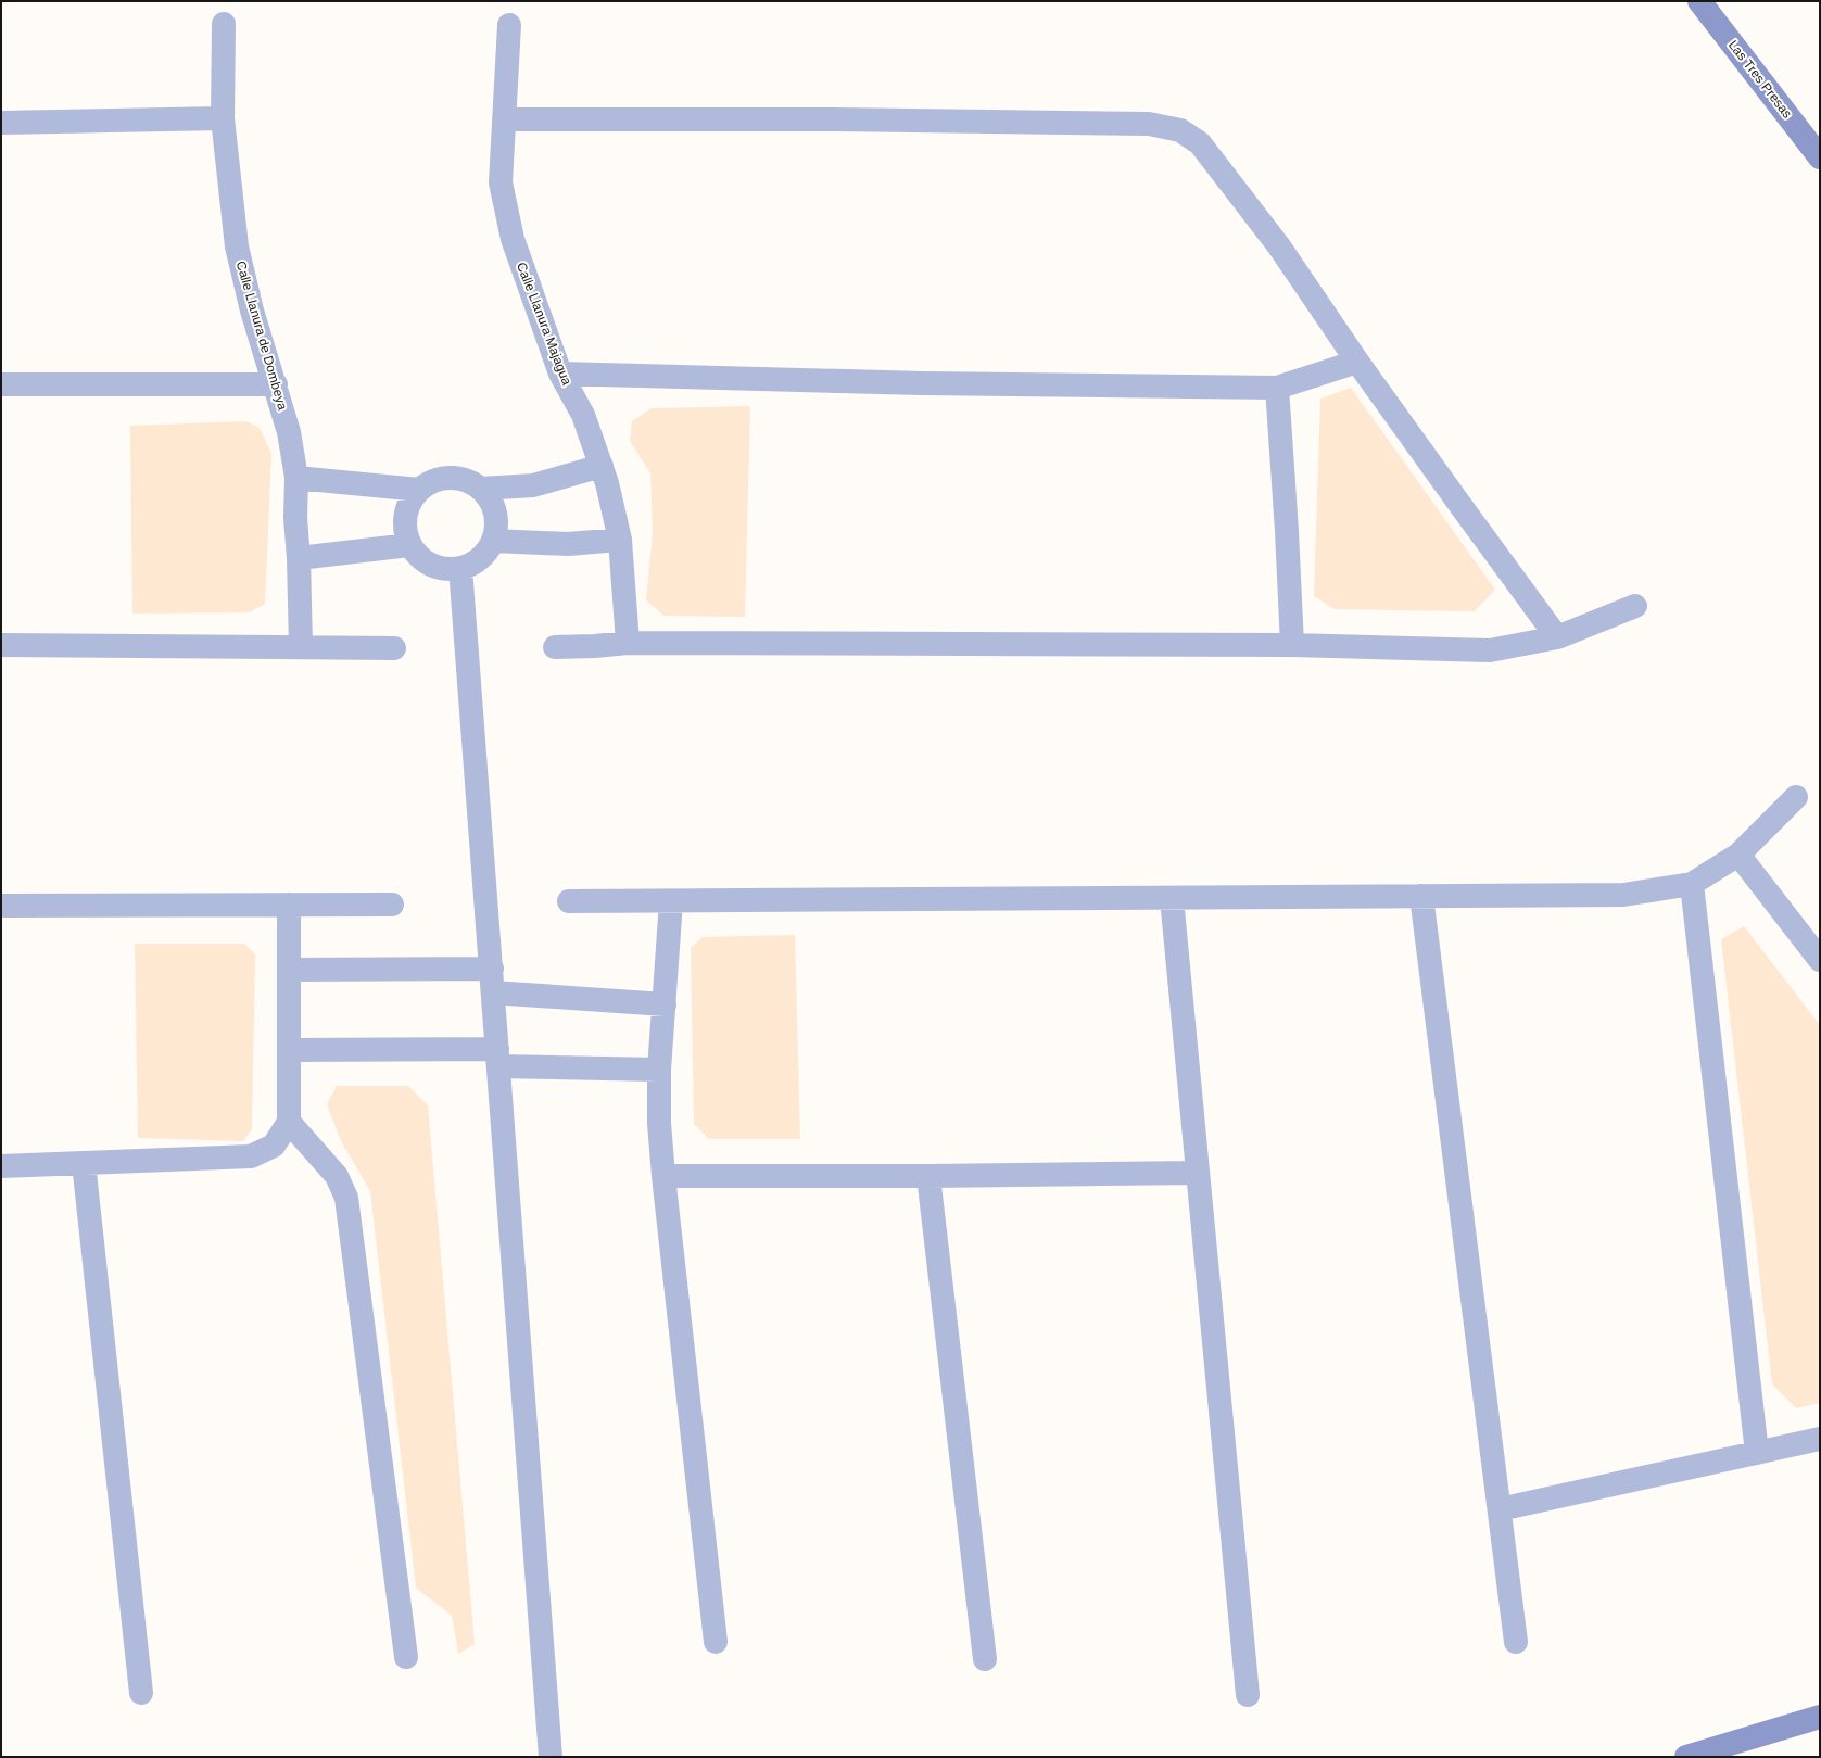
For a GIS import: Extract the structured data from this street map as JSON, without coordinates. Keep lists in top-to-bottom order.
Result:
{
  "streets": {
    "main road": ["Las Tres Presas"],
    "street": ["Calle Llanura Majagua", "Calle Llanura de Dombeya"]
  }
}
